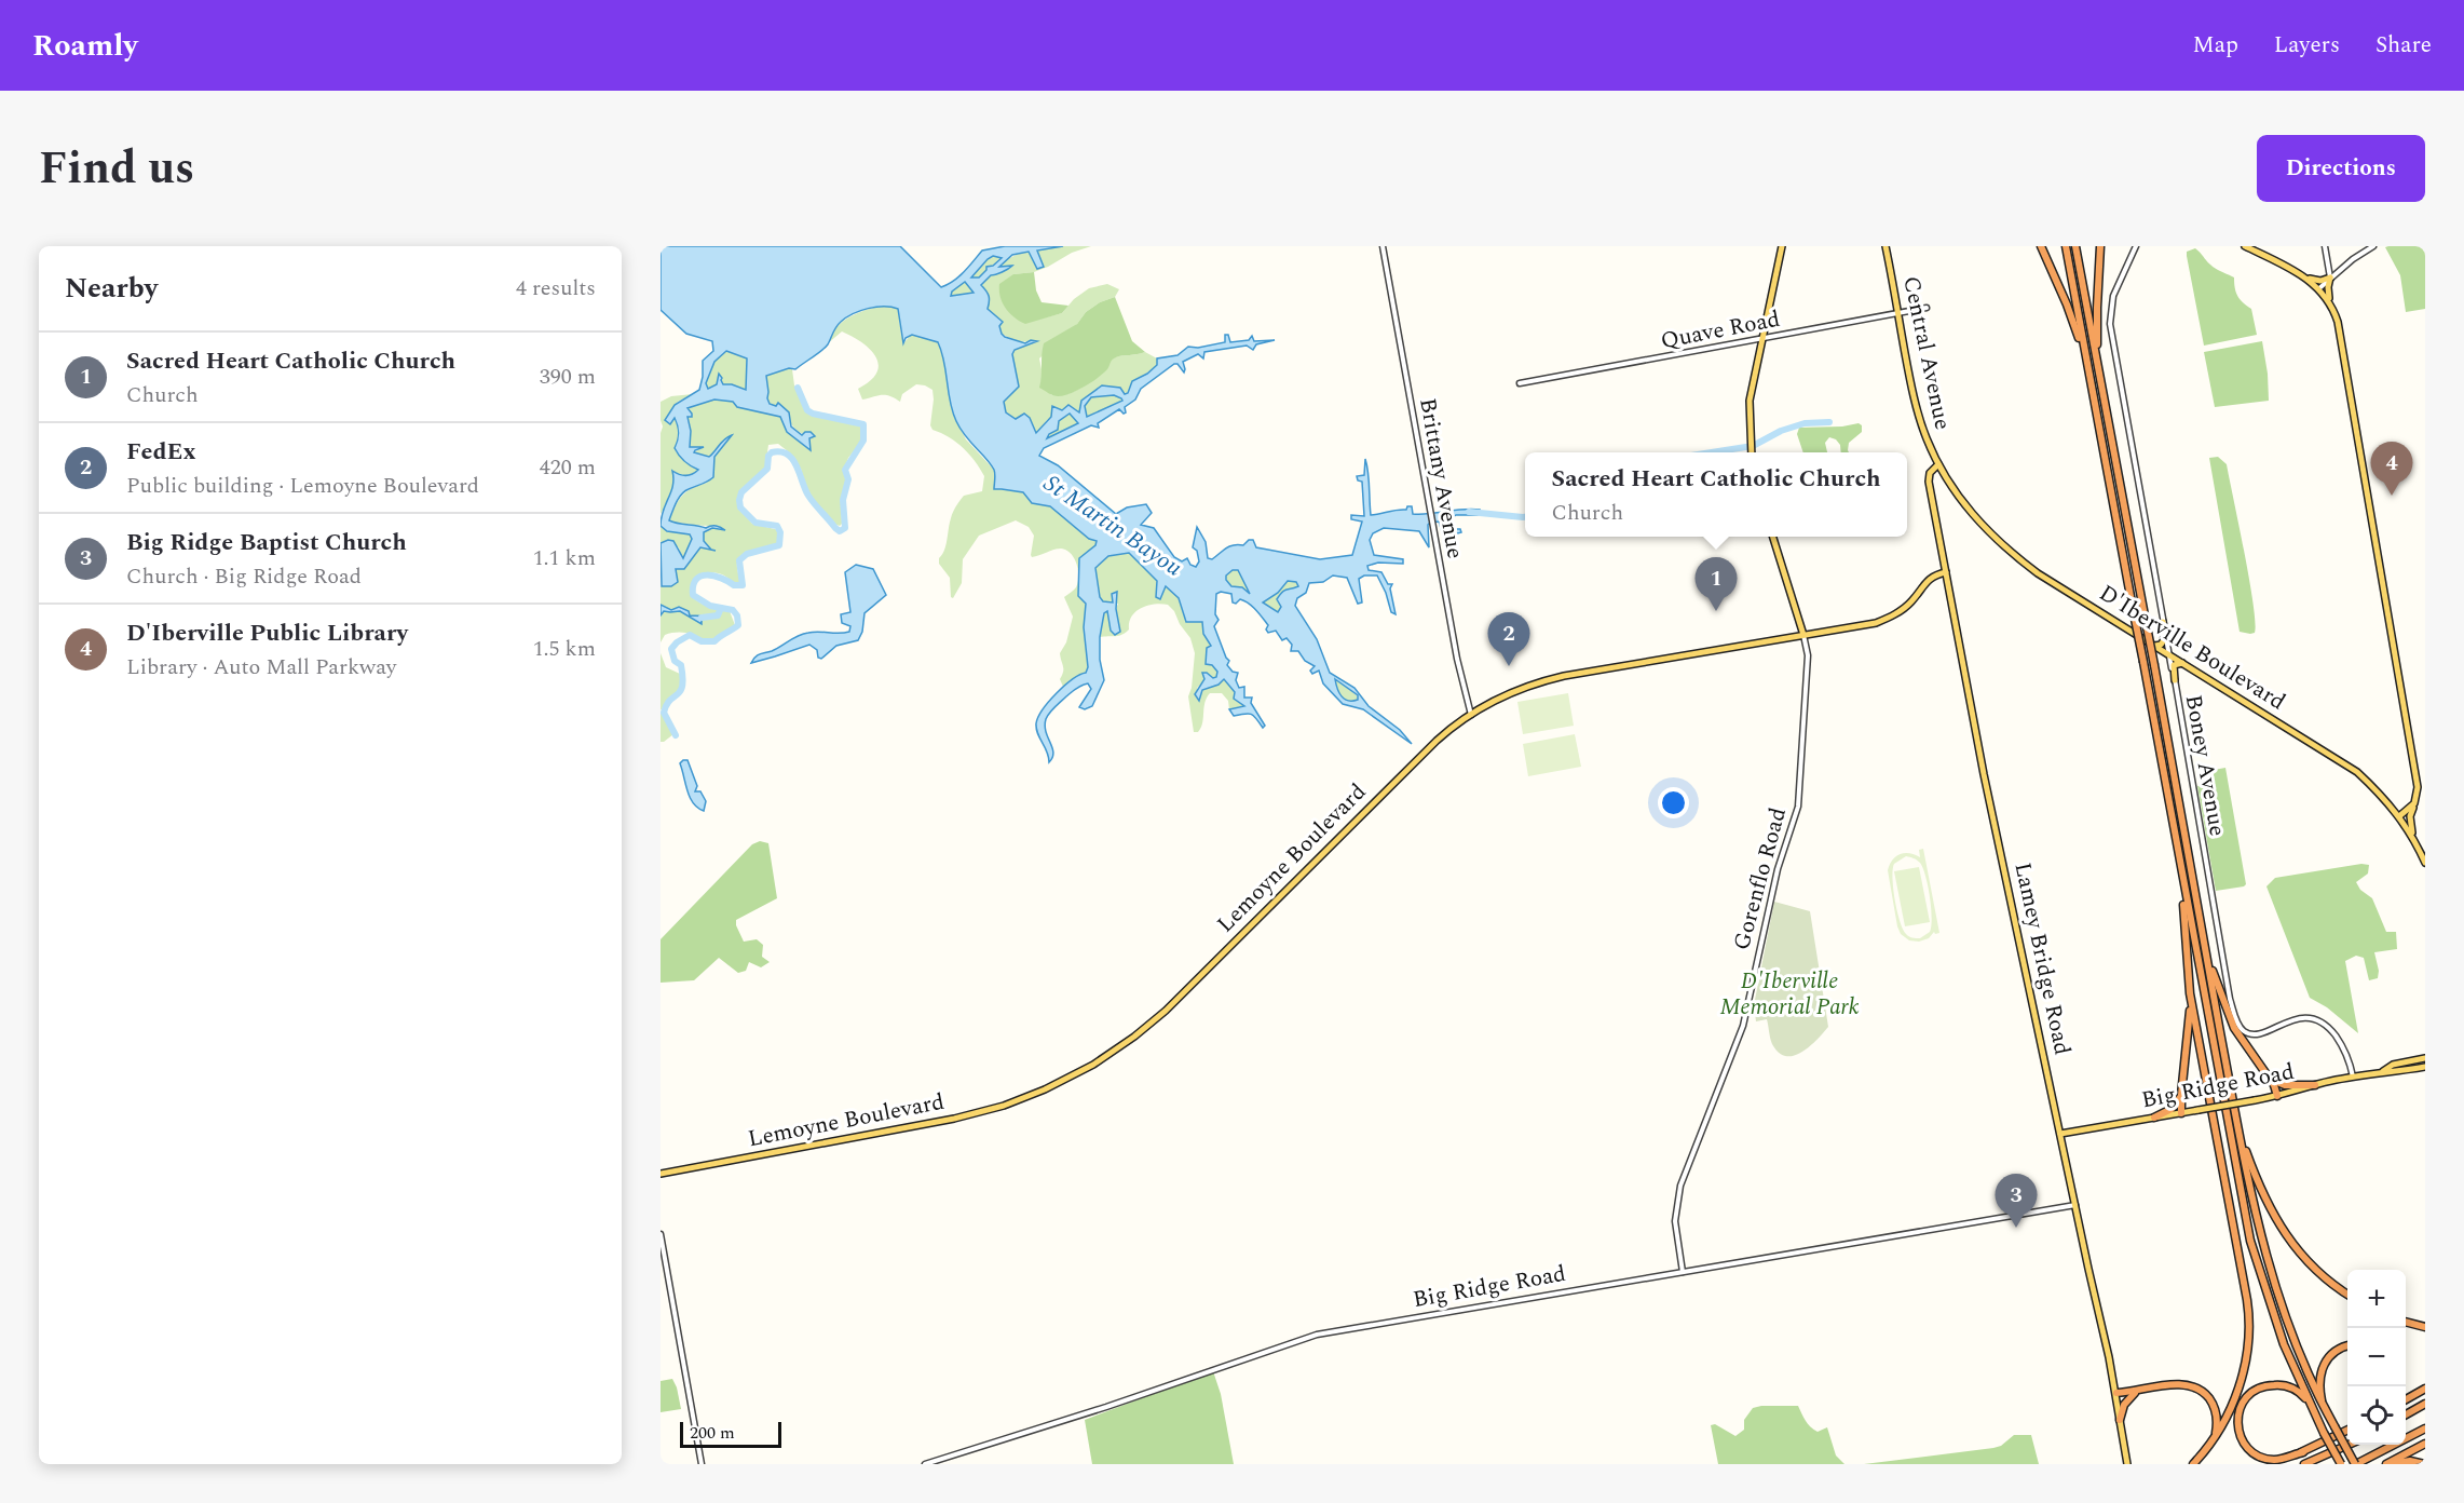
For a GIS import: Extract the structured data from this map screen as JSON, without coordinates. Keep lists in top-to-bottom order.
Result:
{
  "streets": {
    "main road": [
      "Central Avenue",
      "D'Iberville Boulevard",
      "Lemoyne Boulevard",
      "Gorenflo Road",
      "Lamey Bridge Road",
      "Big Ridge Road"
    ],
    "street": ["Quave Road", "Brittany Avenue", "Boney Avenue"]
  },
  "crossings": [
    ["Quave Road", "Central Avenue"],
    ["Central Avenue", "D'Iberville Boulevard"],
    ["Central Avenue", "Lamey Bridge Road"],
    ["Brittany Avenue", "Lemoyne Boulevard"],
    ["D'Iberville Boulevard", "Boney Avenue"],
    ["Boney Avenue", "Big Ridge Road"],
    ["Lemoyne Boulevard", "Gorenflo Road"],
    ["Lemoyne Boulevard", "Lamey Bridge Road"],
    ["Gorenflo Road", "Big Ridge Road"],
    ["Lamey Bridge Road", "Big Ridge Road"]
  ],
  "water": ["St Martin Bayou"],
  "parks": ["D'Iberville Memorial Park"],
  "scale_bar": "200 m",
  "page": {
    "header": "Roamly",
    "nav": ["Map", "Layers", "Share"],
    "title": "Find us",
    "buttons": "Directions",
    "heading": ["Nearby", "4 results"],
    "list": [
      {
        "mark": "1",
        "name": "Sacred Heart Catholic Church",
        "note": "Church",
        "value": "390 m"
      },
      {
        "mark": "2",
        "name": "FedEx",
        "note": "Public building · Lemoyne Boulevard",
        "value": "420 m"
      },
      {
        "mark": "3",
        "name": "Big Ridge Baptist Church",
        "note": "Church · Big Ridge Road",
        "value": "1.1 km"
      },
      {
        "mark": "4",
        "name": "D'Iberville Public Library",
        "note": "Library · Auto Mall Parkway",
        "value": "1.5 km"
      }
    ],
    "pins": [
      "4",
      "1",
      "2",
      "3"
    ],
    "popup": ["Sacred Heart Catholic Church", "Church"],
    "map_buttons": ["+", "−"],
    "scale": "200 m"
  }
}
